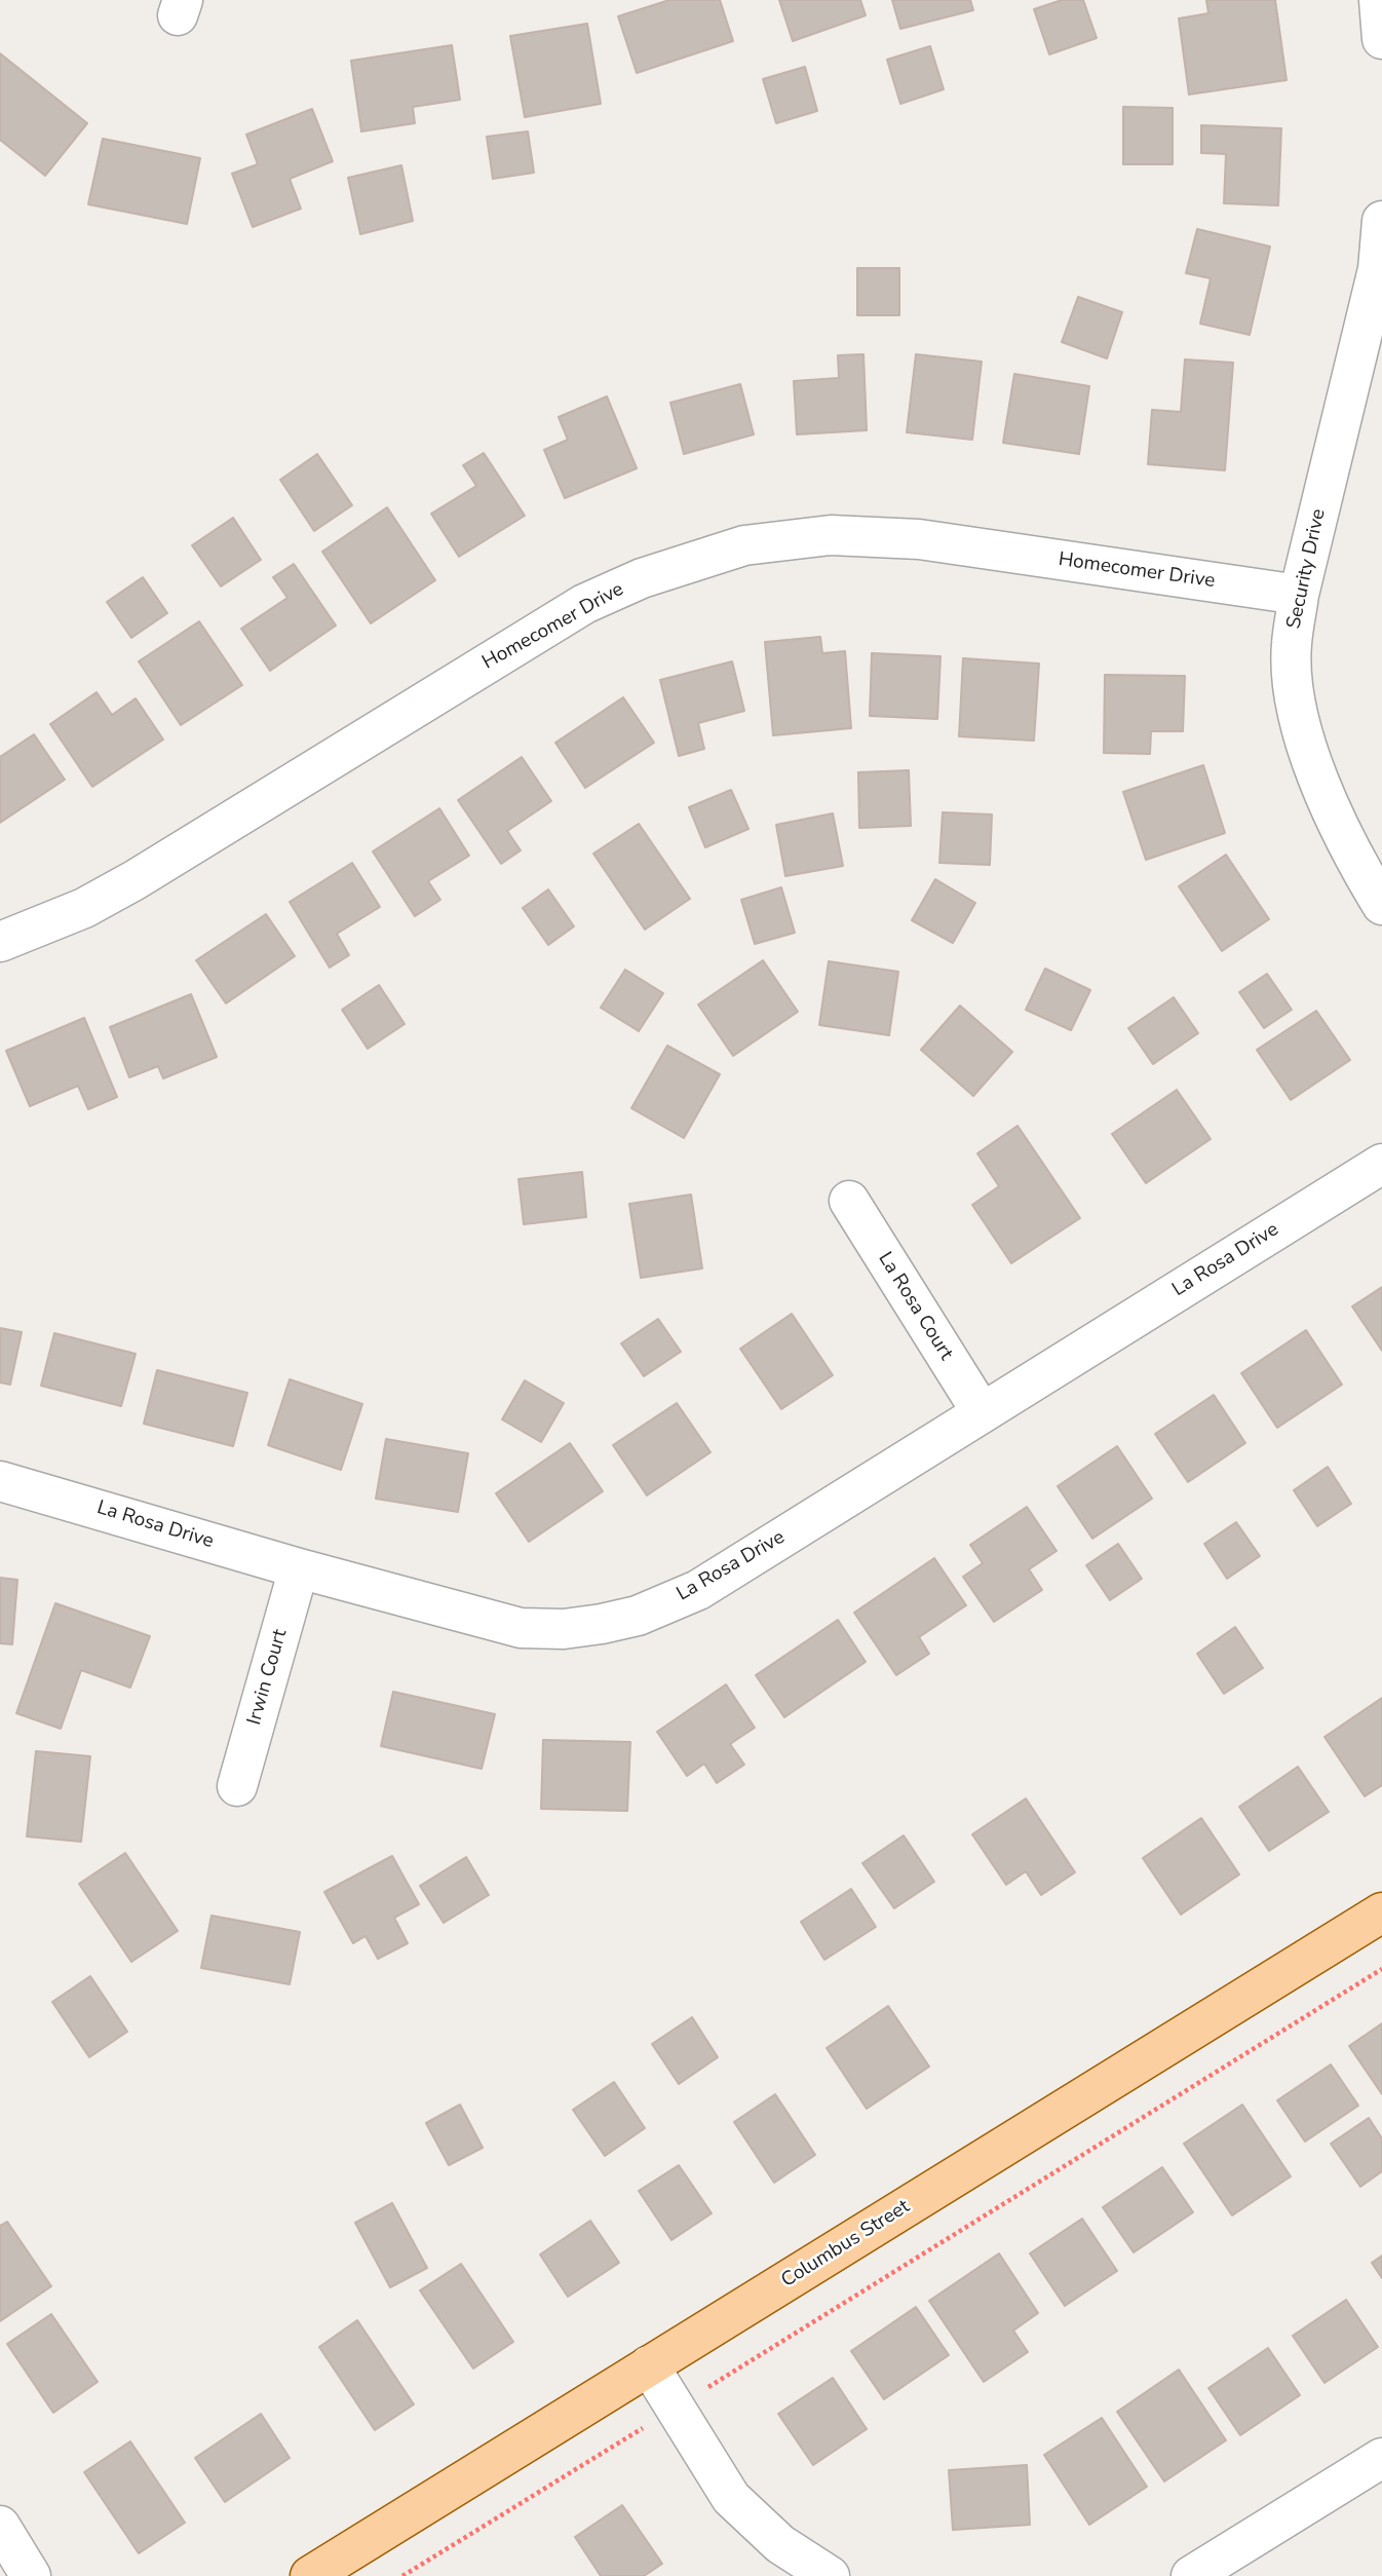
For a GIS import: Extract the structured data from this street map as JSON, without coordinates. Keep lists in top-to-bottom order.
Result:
{
  "streets": {
    "main road": ["Columbus Street"],
    "street": [
      "Security Drive",
      "Homecomer Drive",
      "La Rosa Drive",
      "La Rosa Court",
      "Irwin Court"
    ]
  },
  "crossings": [
    ["Security Drive", "Homecomer Drive"],
    ["La Rosa Drive", "La Rosa Court"],
    ["La Rosa Drive", "Irwin Court"]
  ]
}
